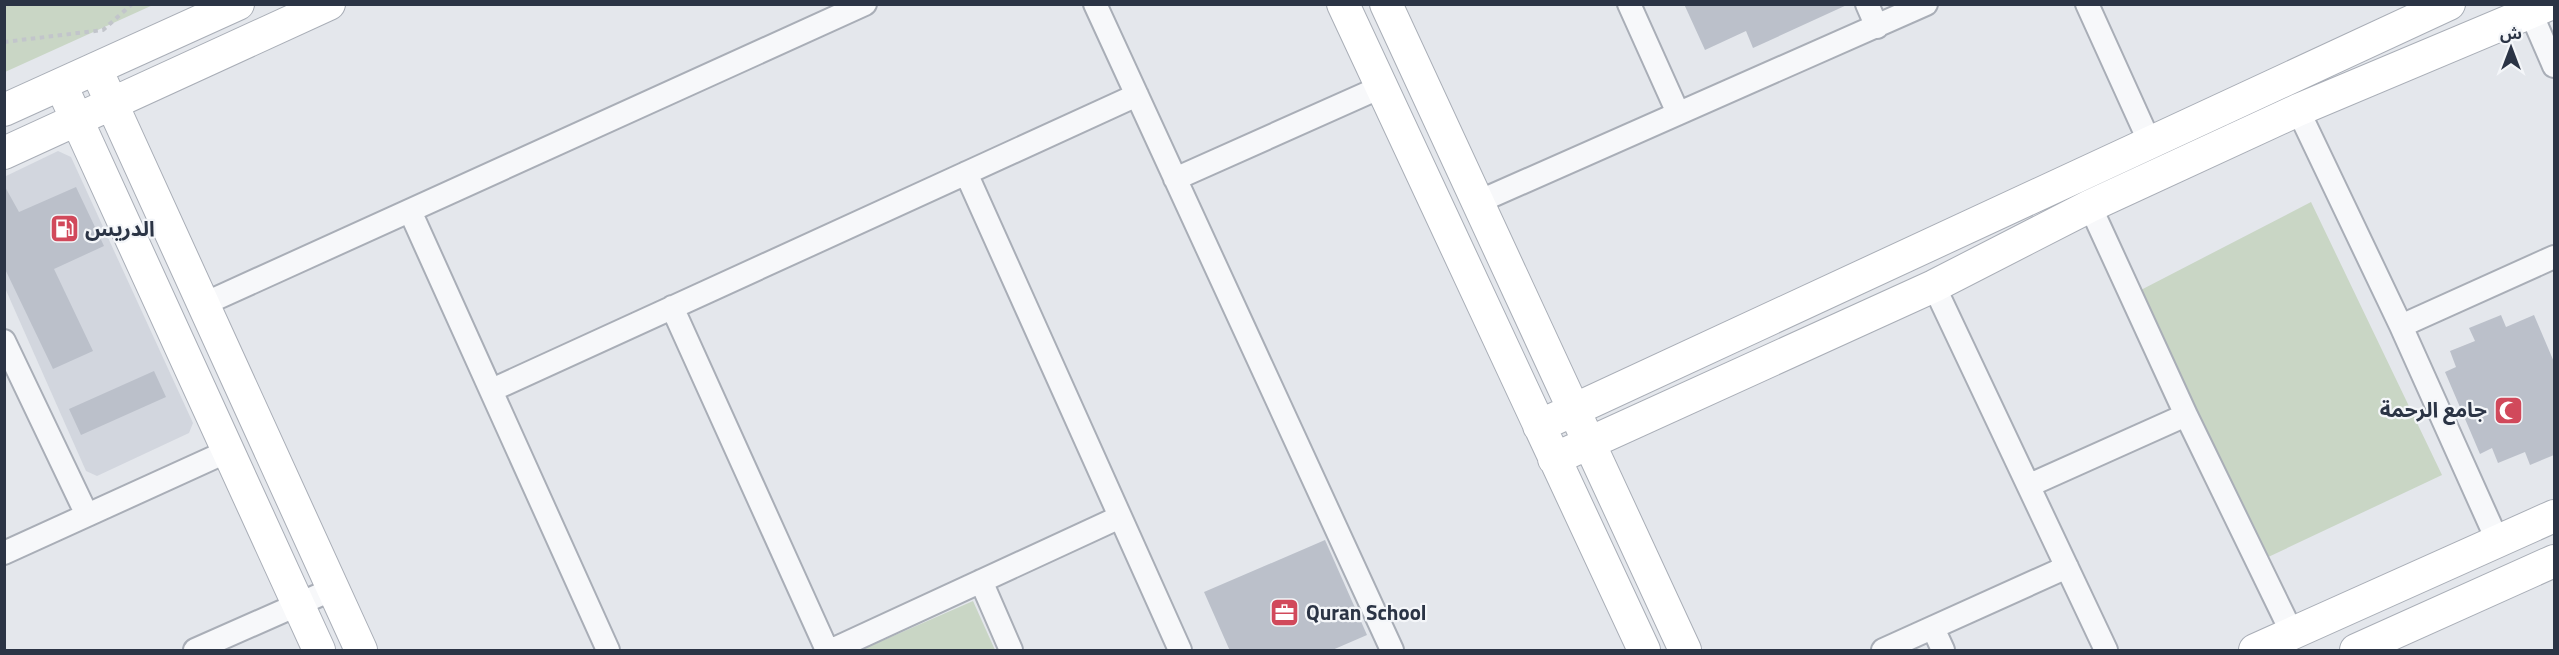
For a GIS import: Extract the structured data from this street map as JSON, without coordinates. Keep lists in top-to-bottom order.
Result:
{
  "places": {
    "fuel station": ["الدريس"],
    "mosque": ["جامع الرحمة"],
    "office": ["Quran School"]
  },
  "north": "top"
}
